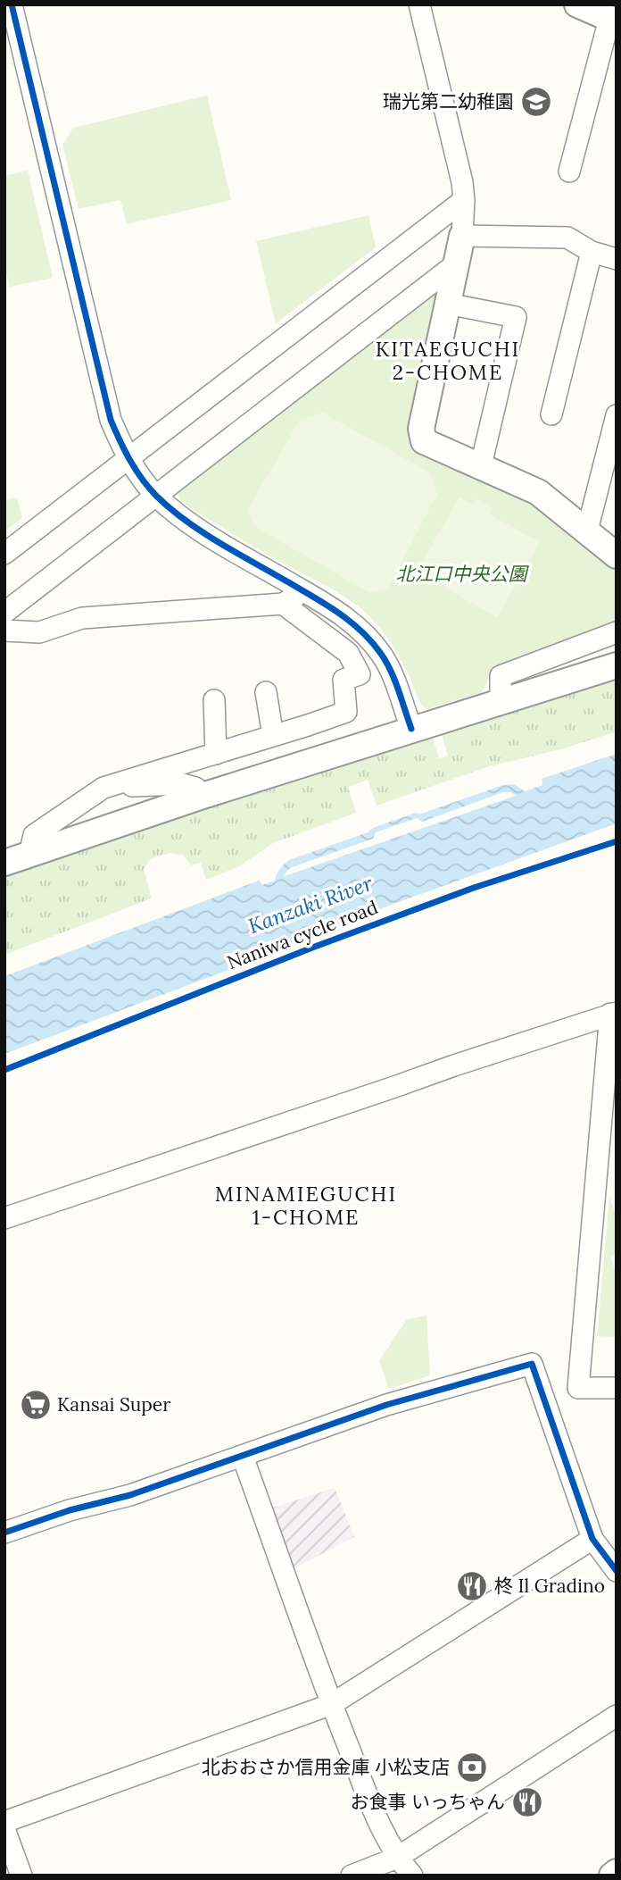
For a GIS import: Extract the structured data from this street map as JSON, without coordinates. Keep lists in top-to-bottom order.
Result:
{
  "streets": {
    "cycle path": ["Naniwa cycle road"]
  },
  "districts": ["KITAEGUCHI 2-CHOME", "MINAMIEGUCHI 1-CHOME"],
  "water": ["Kanzaki River"],
  "parks": ["北江口中央公園"],
  "places": {
    "school or university": ["瑞光第二幼稚園"],
    "supermarket": ["Kansai Super"],
    "restaurant": ["柊 Il Gradino", "お食事 いっちゃん"],
    "bank": ["北おおさか信用金庫 小松支店"]
  }
}
